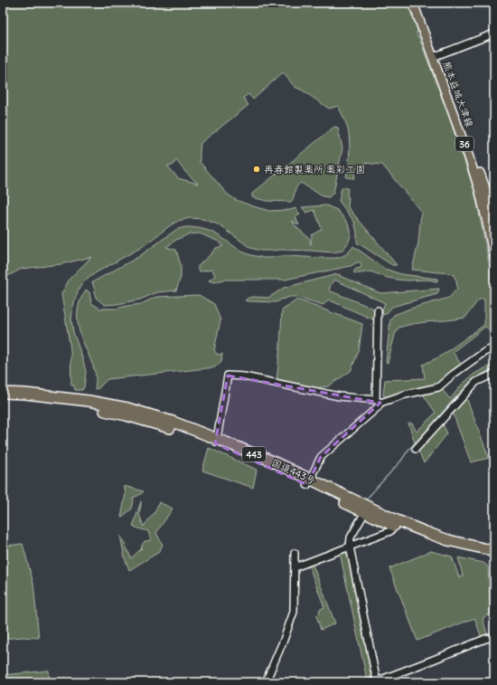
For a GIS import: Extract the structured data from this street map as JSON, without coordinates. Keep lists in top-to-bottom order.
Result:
{
  "streets": {
    "highway": ["443", "国道443号"],
    "main road": ["熊本益城大津線", "36"]
  },
  "places": ["再春館製薬所 薬彩工園"]
}
